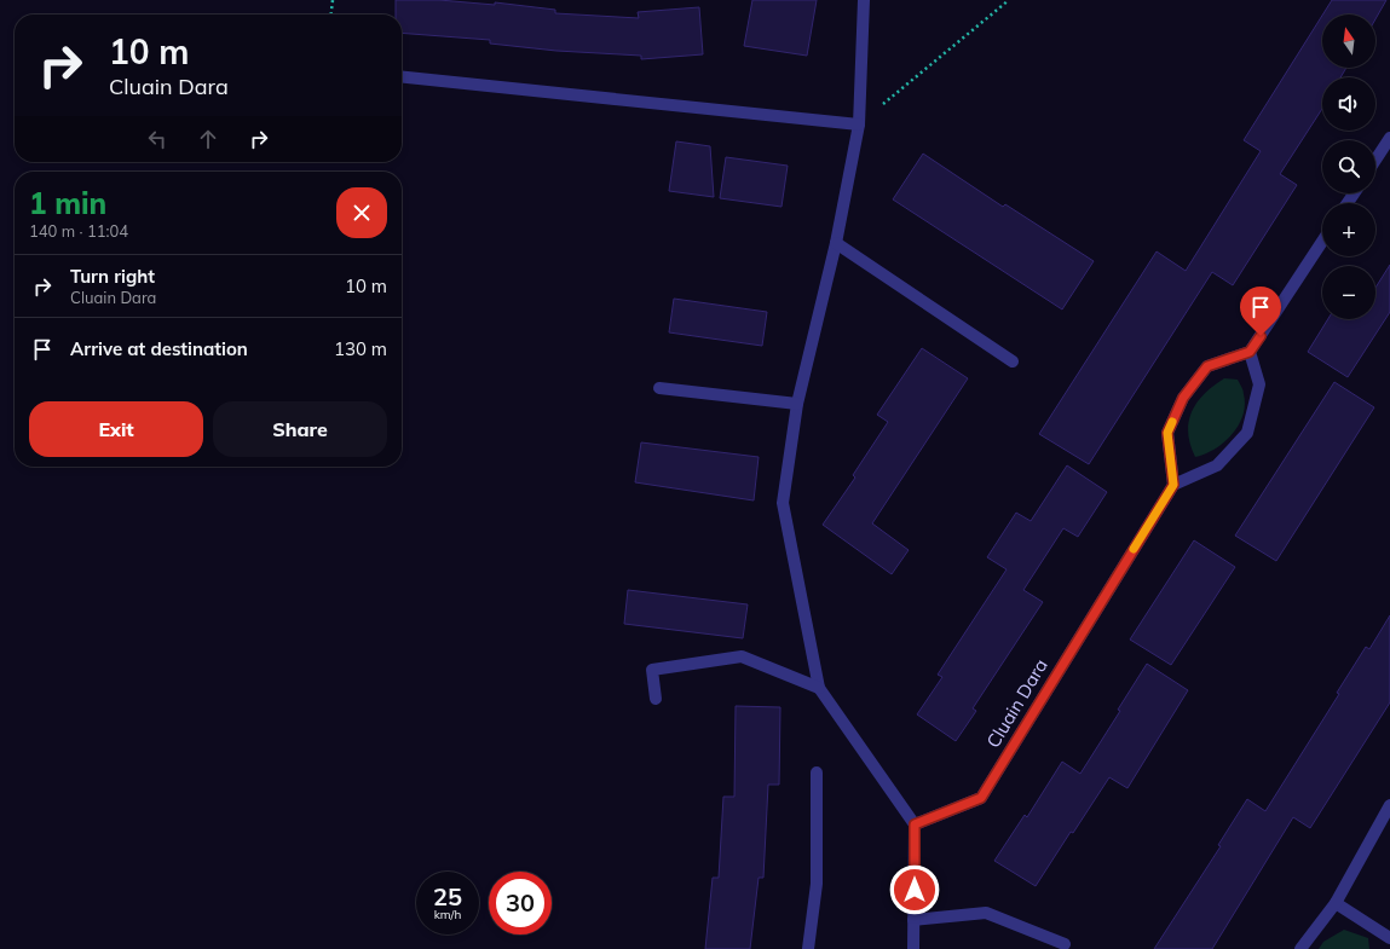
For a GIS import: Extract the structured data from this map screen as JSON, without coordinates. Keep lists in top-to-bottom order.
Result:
{
  "streets": {
    "street": ["Cluain Dara"]
  },
  "north": "top",
  "page": {
    "map_buttons": ["+", "−"],
    "turn": ["10 m", "Cluain Dara"],
    "heading": ["1 min", "140 m · 11:04"],
    "list": [
      {
        "name": "Turn right",
        "note": "Cluain Dara",
        "value": "10 m"
      },
      {
        "name": "Arrive at destination",
        "value": "130 m"
      }
    ],
    "buttons": ["Exit", "Share"],
    "speed": "25 km/h",
    "limit": "30"
  }
}
